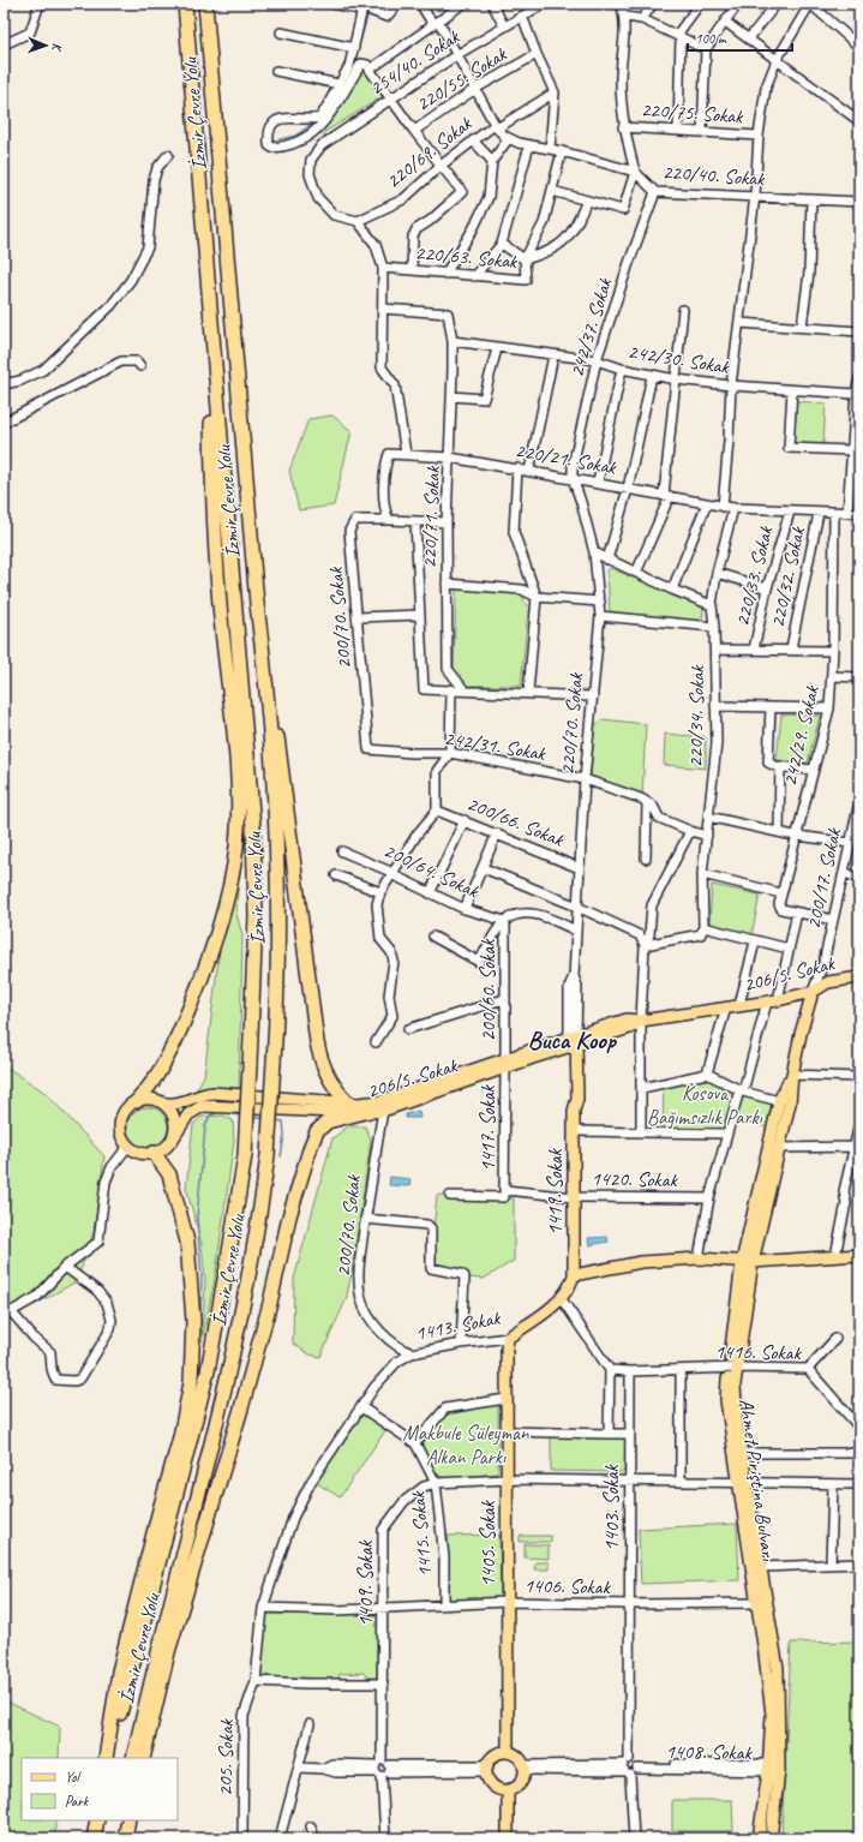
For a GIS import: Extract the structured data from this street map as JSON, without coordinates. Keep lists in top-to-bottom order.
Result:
{
  "streets": {
    "highway": ["İzmir Çevre Yolu"],
    "main road": [
      "206/5. Sokak",
      "1419. Sokak",
      "1413. Sokak",
      "Ahmet Piriştina Bulvarı",
      "1405. Sokak"
    ],
    "street": [
      "254/40. Sokak",
      "220/55. Sokak",
      "220/75. Sokak",
      "220/69. Sokak",
      "220/40. Sokak",
      "220/63. Sokak",
      "242/37. Sokak",
      "242/30. Sokak",
      "220/21. Sokak",
      "220/71. Sokak",
      "220/33. Sokak",
      "220/32. Sokak",
      "200/70. Sokak",
      "220/34. Sokak",
      "220/70. Sokak",
      "242/29. Sokak",
      "242/31. Sokak",
      "200/66. Sokak",
      "200/64. Sokak",
      "200/17. Sokak",
      "200/60. Sokak",
      "1417. Sokak",
      "1420. Sokak",
      "1416. Sokak",
      "1403. Sokak",
      "1415. Sokak",
      "1409. Sokak",
      "1406. Sokak",
      "1408. Sokak",
      "205. Sokak"
    ]
  },
  "crossings": [
    ["254/40. Sokak", "220/55. Sokak"],
    ["254/40. Sokak", "220/69. Sokak"],
    ["220/69. Sokak", "220/40. Sokak"],
    ["220/40. Sokak", "242/37. Sokak"],
    ["242/37. Sokak", "242/30. Sokak"],
    ["242/37. Sokak", "220/21. Sokak"],
    ["242/37. Sokak", "220/70. Sokak"],
    ["242/30. Sokak", "220/71. Sokak"],
    ["220/21. Sokak", "220/71. Sokak"],
    ["220/21. Sokak", "220/33. Sokak"],
    ["220/21. Sokak", "220/32. Sokak"],
    ["220/21. Sokak", "200/70. Sokak"],
    ["220/21. Sokak", "220/34. Sokak"],
    ["220/21. Sokak", "220/70. Sokak"],
    ["220/21. Sokak", "242/29. Sokak"],
    ["200/70. Sokak", "242/31. Sokak"],
    ["200/70. Sokak", "206/5. Sokak"],
    ["200/70. Sokak", "1413. Sokak"],
    ["220/70. Sokak", "242/31. Sokak"],
    ["220/70. Sokak", "200/66. Sokak"],
    ["220/70. Sokak", "206/5. Sokak"],
    ["220/70. Sokak", "1419. Sokak"],
    ["200/64. Sokak", "200/60. Sokak"],
    ["200/17. Sokak", "206/5. Sokak"],
    ["200/17. Sokak", "Ahmet Piriştina Bulvarı"],
    ["206/5. Sokak", "200/60. Sokak"],
    ["206/5. Sokak", "1417. Sokak"],
    ["206/5. Sokak", "1419. Sokak"],
    ["206/5. Sokak", "Ahmet Piriştina Bulvarı"],
    ["200/60. Sokak", "1417. Sokak"],
    ["1417. Sokak", "1420. Sokak"],
    ["1420. Sokak", "1419. Sokak"],
    ["1419. Sokak", "1413. Sokak"],
    ["1413. Sokak", "1415. Sokak"],
    ["1413. Sokak", "1405. Sokak"],
    ["1413. Sokak", "1406. Sokak"],
    ["1413. Sokak", "205. Sokak"],
    ["1416. Sokak", "Ahmet Piriştina Bulvarı"],
    ["1416. Sokak", "1403. Sokak"],
    ["Ahmet Piriştina Bulvarı", "1409. Sokak"],
    ["Ahmet Piriştina Bulvarı", "1406. Sokak"],
    ["Ahmet Piriştina Bulvarı", "1408. Sokak"],
    ["1403. Sokak", "1409. Sokak"],
    ["1403. Sokak", "1406. Sokak"],
    ["1403. Sokak", "1408. Sokak"],
    ["1415. Sokak", "1409. Sokak"],
    ["1415. Sokak", "1406. Sokak"],
    ["1405. Sokak", "1409. Sokak"],
    ["1405. Sokak", "1406. Sokak"],
    ["1405. Sokak", "1408. Sokak"],
    ["1409. Sokak", "1406. Sokak"]
  ],
  "districts": ["Buca Koop"],
  "parks": ["Kosova Bağımsızlık Parkı", "Makbule Süleyman Alkan Parkı"],
  "legend": ["Yol", "Park"],
  "scale_bar": "100 m",
  "north": "right"
}
